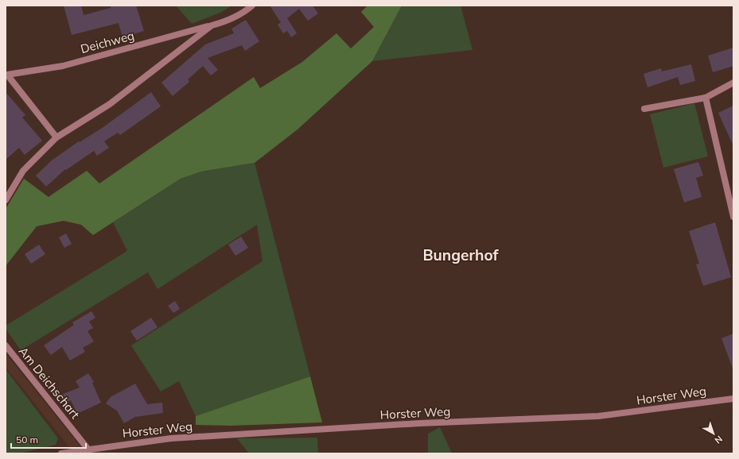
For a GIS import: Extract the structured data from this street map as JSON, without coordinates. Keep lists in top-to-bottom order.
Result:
{
  "streets": {
    "street": ["Deichweg", "Am Deichschart", "Horster Weg"]
  },
  "crossings": [
    ["Am Deichschart", "Horster Weg"]
  ],
  "districts": ["Bungerhof"],
  "scale_bar": "50 m",
  "north": "bottom right"
}
